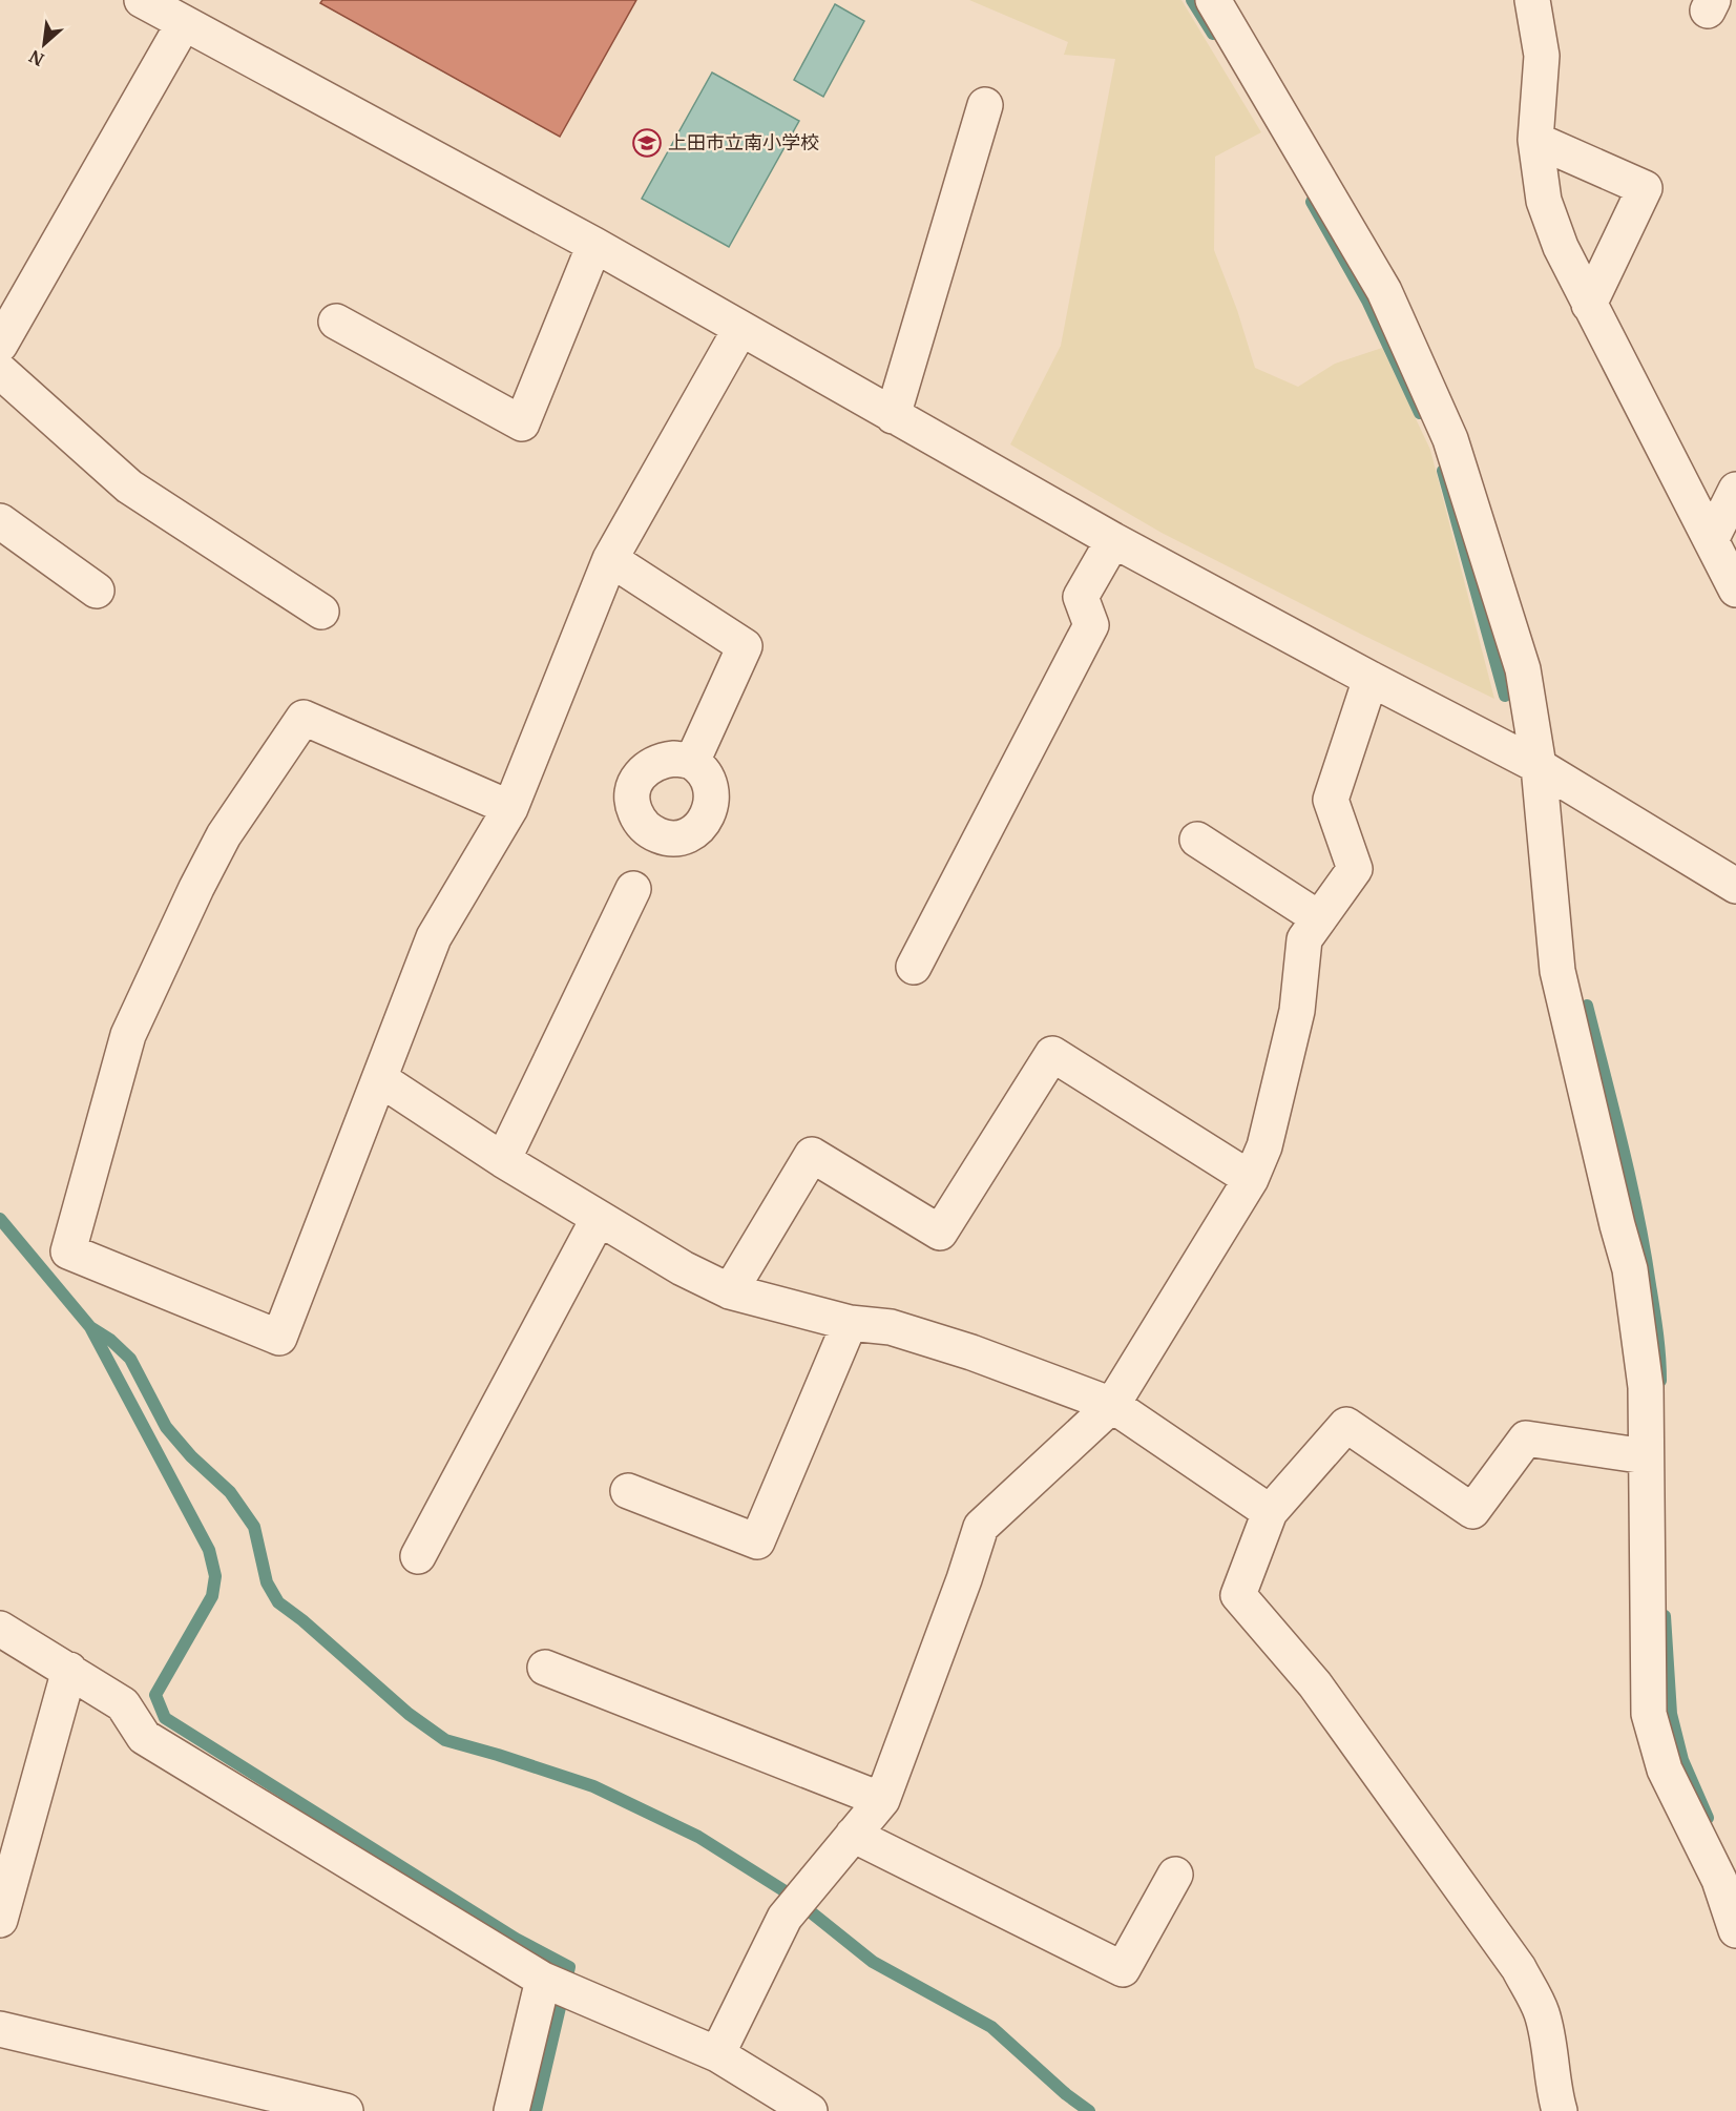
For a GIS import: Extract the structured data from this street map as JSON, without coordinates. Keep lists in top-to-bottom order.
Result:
{
  "places": {
    "school or university": ["上田市立南小学校"]
  },
  "north": "bottom left"
}
